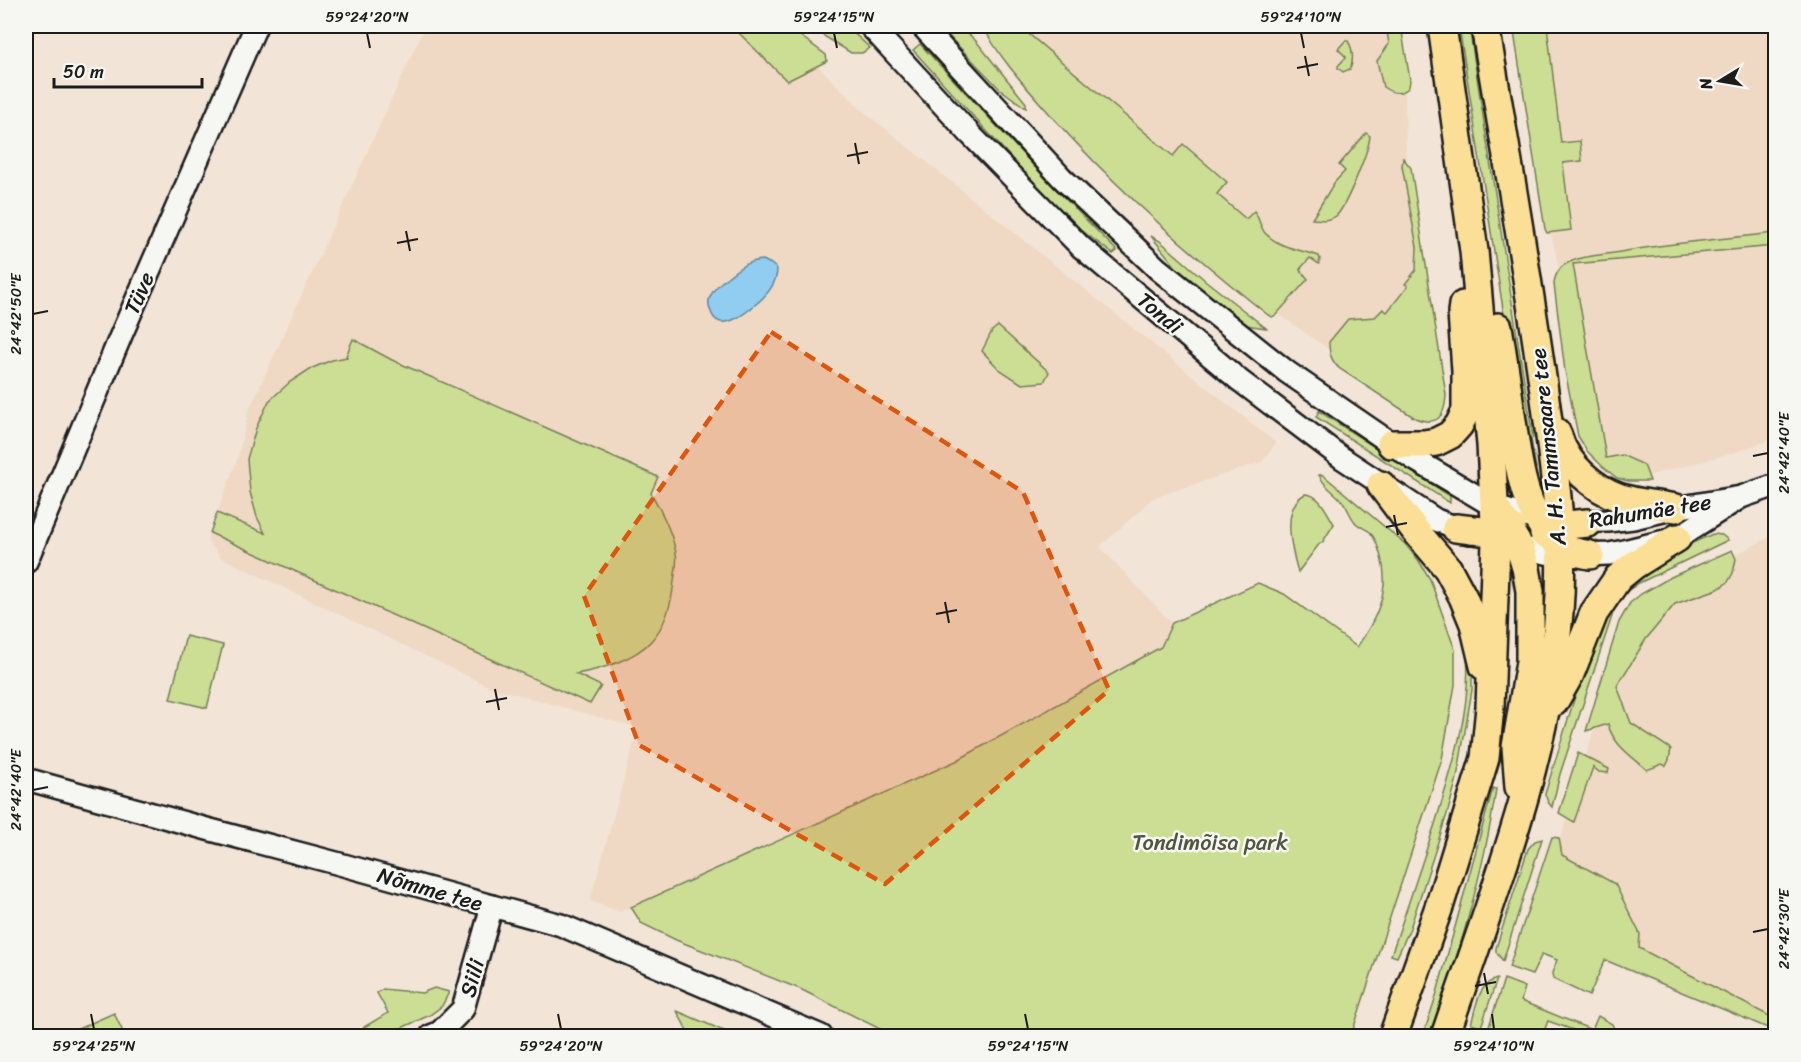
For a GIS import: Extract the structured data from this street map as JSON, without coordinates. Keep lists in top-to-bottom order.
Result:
{
  "streets": {
    "main road": ["A. H. Tammsaare tee"],
    "street": [
      "Tüve",
      "Tondi",
      "Rahumäe tee",
      "Nõmme tee",
      "Siili"
    ]
  },
  "crossings": [
    ["Tondi", "A. H. Tammsaare tee"],
    ["Nõmme tee", "Siili"]
  ],
  "parks": ["Tondimõisa park"],
  "scale_bar": "50 m",
  "north": "left",
  "coordinates": [
    "59°24'20\"N",
    "59°24'15\"N",
    "59°24'10\"N",
    "24°42'50\"E",
    "24°42'40\"E",
    "24°42'30\"E",
    "59°24'25\"N"
  ]
}
